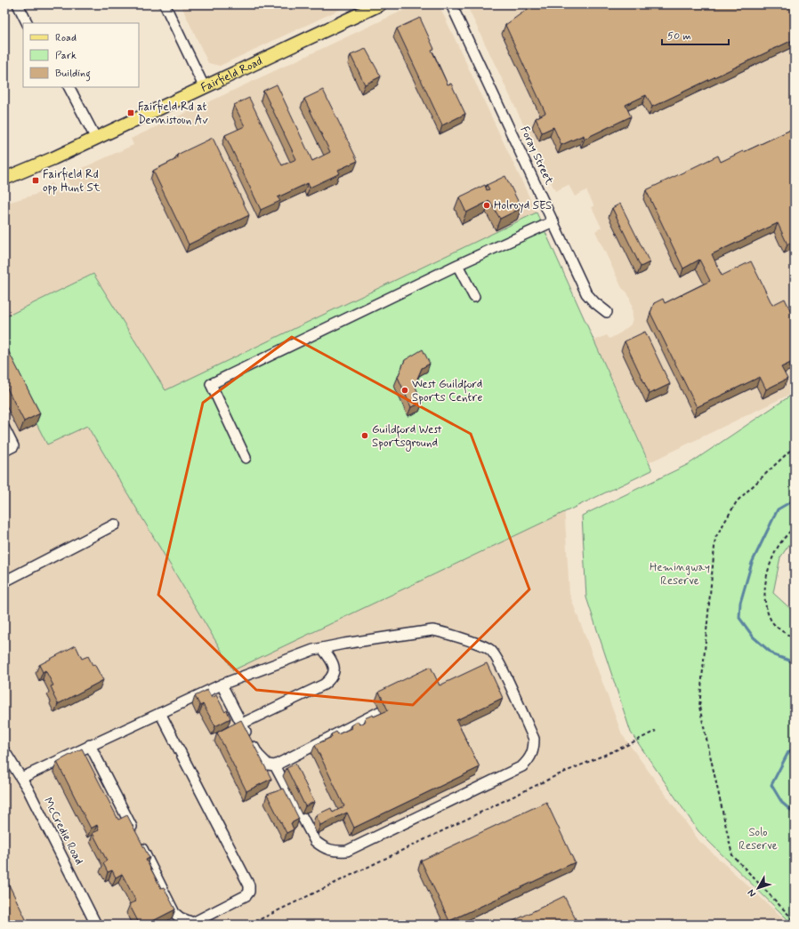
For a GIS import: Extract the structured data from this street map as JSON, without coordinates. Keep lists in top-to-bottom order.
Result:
{
  "streets": {
    "main road": ["Fairfield Road"],
    "street": ["Foray Street", "McCredie Road"]
  },
  "parks": ["Hemingway Reserve", "Solo Reserve"],
  "places": {
    "transit": ["Fairfield Rd at Dennistoun Av", "Fairfield Rd opp Hunt St"],
    "other": ["Holroyd SES", "West Guildford Sports Centre", "Guildford West Sportsground"]
  },
  "legend": ["Road", "Park", "Building"],
  "scale_bar": "50 m",
  "north": "bottom left"
}
